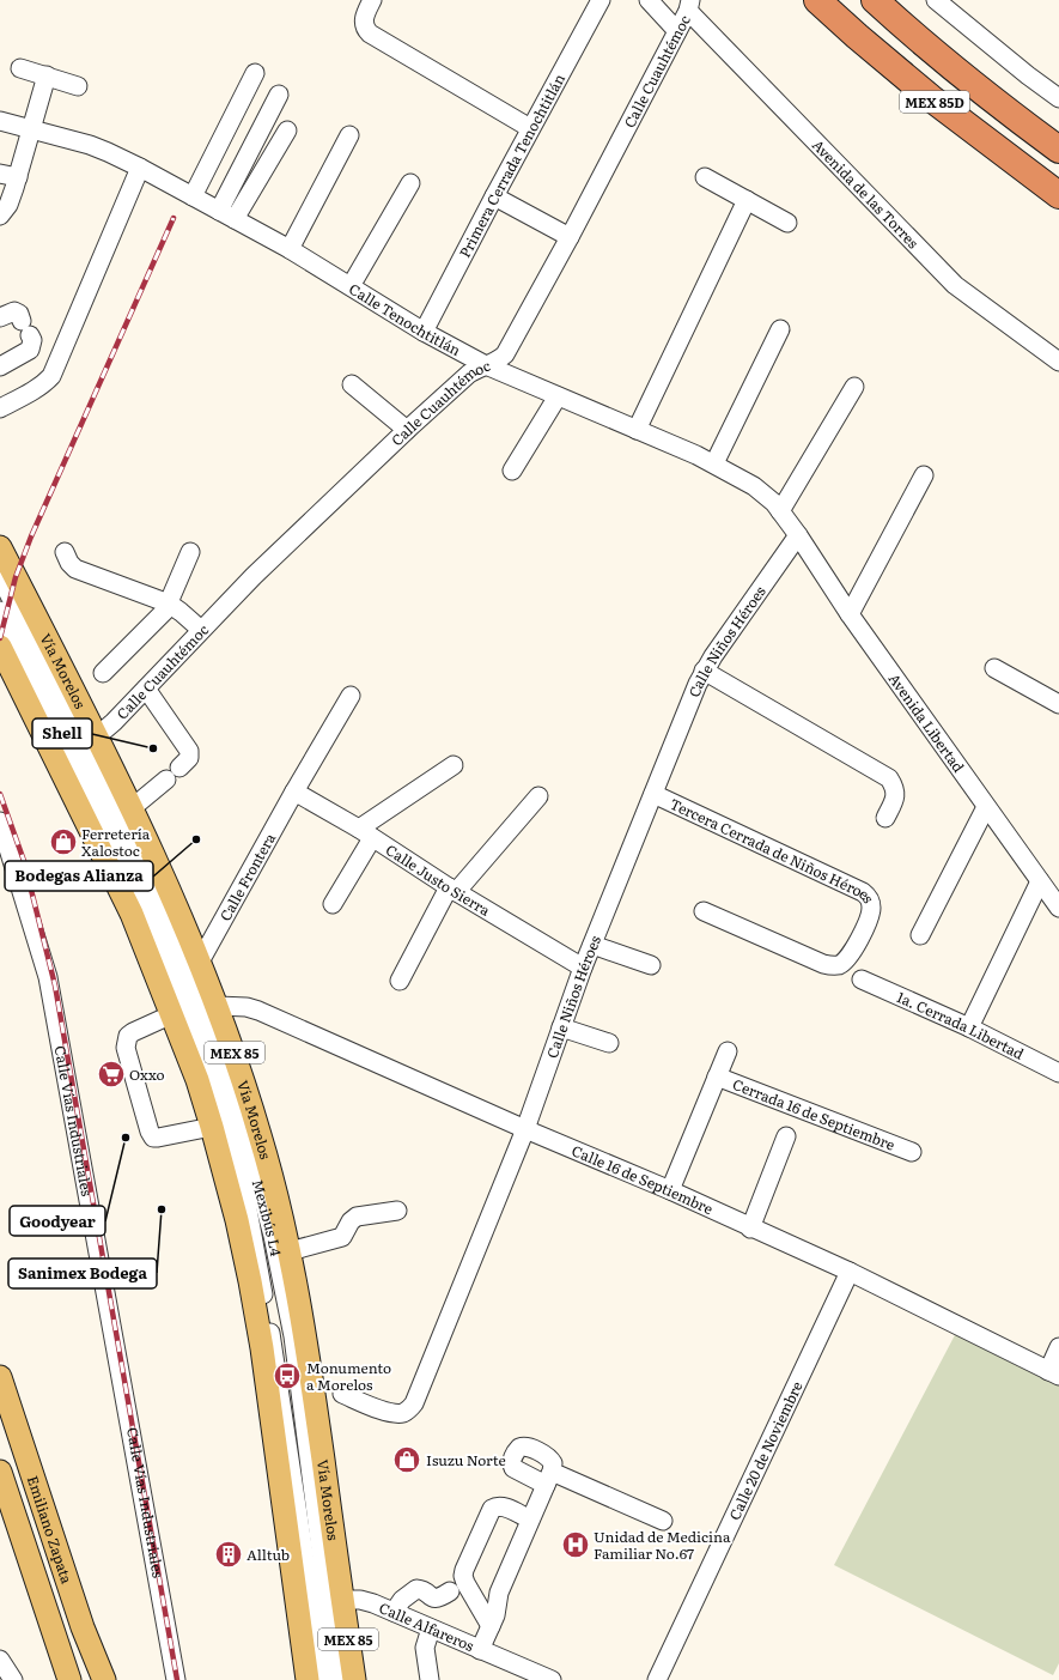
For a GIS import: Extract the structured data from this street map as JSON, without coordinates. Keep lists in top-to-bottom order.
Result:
{
  "streets": {
    "highway": ["MEX 85D"],
    "main road": ["Vía Morelos", "MEX 85", "Emiliano Zapata"],
    "street": [
      "Calle Cuauhtémoc",
      "Primera Cerrada Tenochtitlán",
      "Avenida de las Torres",
      "Calle Tenochtitlán",
      "Calle Niños Héroes",
      "Avenida Libertad",
      "Tercera Cerrada de Niños Héroes",
      "Calle Frontera",
      "Calle Justo Sierra",
      "1a. Cerrada Libertad",
      "Cerrada 16 de Septiembre",
      "Calle Vías Industriales",
      "Calle 16 de Septiembre",
      "Mexibús L4",
      "Calle 20 de Noviembre",
      "Calle Alfareros"
    ]
  },
  "crossings": [
    ["Calle Cuauhtémoc", "Avenida de las Torres"],
    ["Calle Cuauhtémoc", "Calle Tenochtitlán"],
    ["Calle Cuauhtémoc", "Vía Morelos"],
    ["Primera Cerrada Tenochtitlán", "Calle Tenochtitlán"],
    ["Calle Tenochtitlán", "Calle Niños Héroes"],
    ["Calle Tenochtitlán", "Avenida Libertad"],
    ["Calle Niños Héroes", "Avenida Libertad"],
    ["Calle Niños Héroes", "Tercera Cerrada de Niños Héroes"],
    ["Calle Niños Héroes", "Calle Justo Sierra"],
    ["Calle Niños Héroes", "Calle 16 de Septiembre"],
    ["Vía Morelos", "Calle Frontera"],
    ["Vía Morelos", "Calle 16 de Septiembre"],
    ["Vía Morelos", "Mexibús L4"],
    ["Vía Morelos", "Calle Alfareros"],
    ["Calle Frontera", "Calle Justo Sierra"],
    ["Cerrada 16 de Septiembre", "Calle 16 de Septiembre"],
    ["Calle 16 de Septiembre", "Calle 20 de Noviembre"],
    ["Mexibús L4", "Calle Alfareros"]
  ],
  "places": {
    "other": [
      "Shell",
      "Bodegas Alianza",
      "Goodyear",
      "Sanimex Bodega"
    ],
    "shop": ["Ferretería Xalostoc", "Isuzu Norte"],
    "supermarket": ["Oxxo"],
    "bus stop": ["Monumento a Morelos"],
    "hospital": ["Unidad de Medicina Familiar No.67"],
    "building": ["Alltub"]
  }
}
